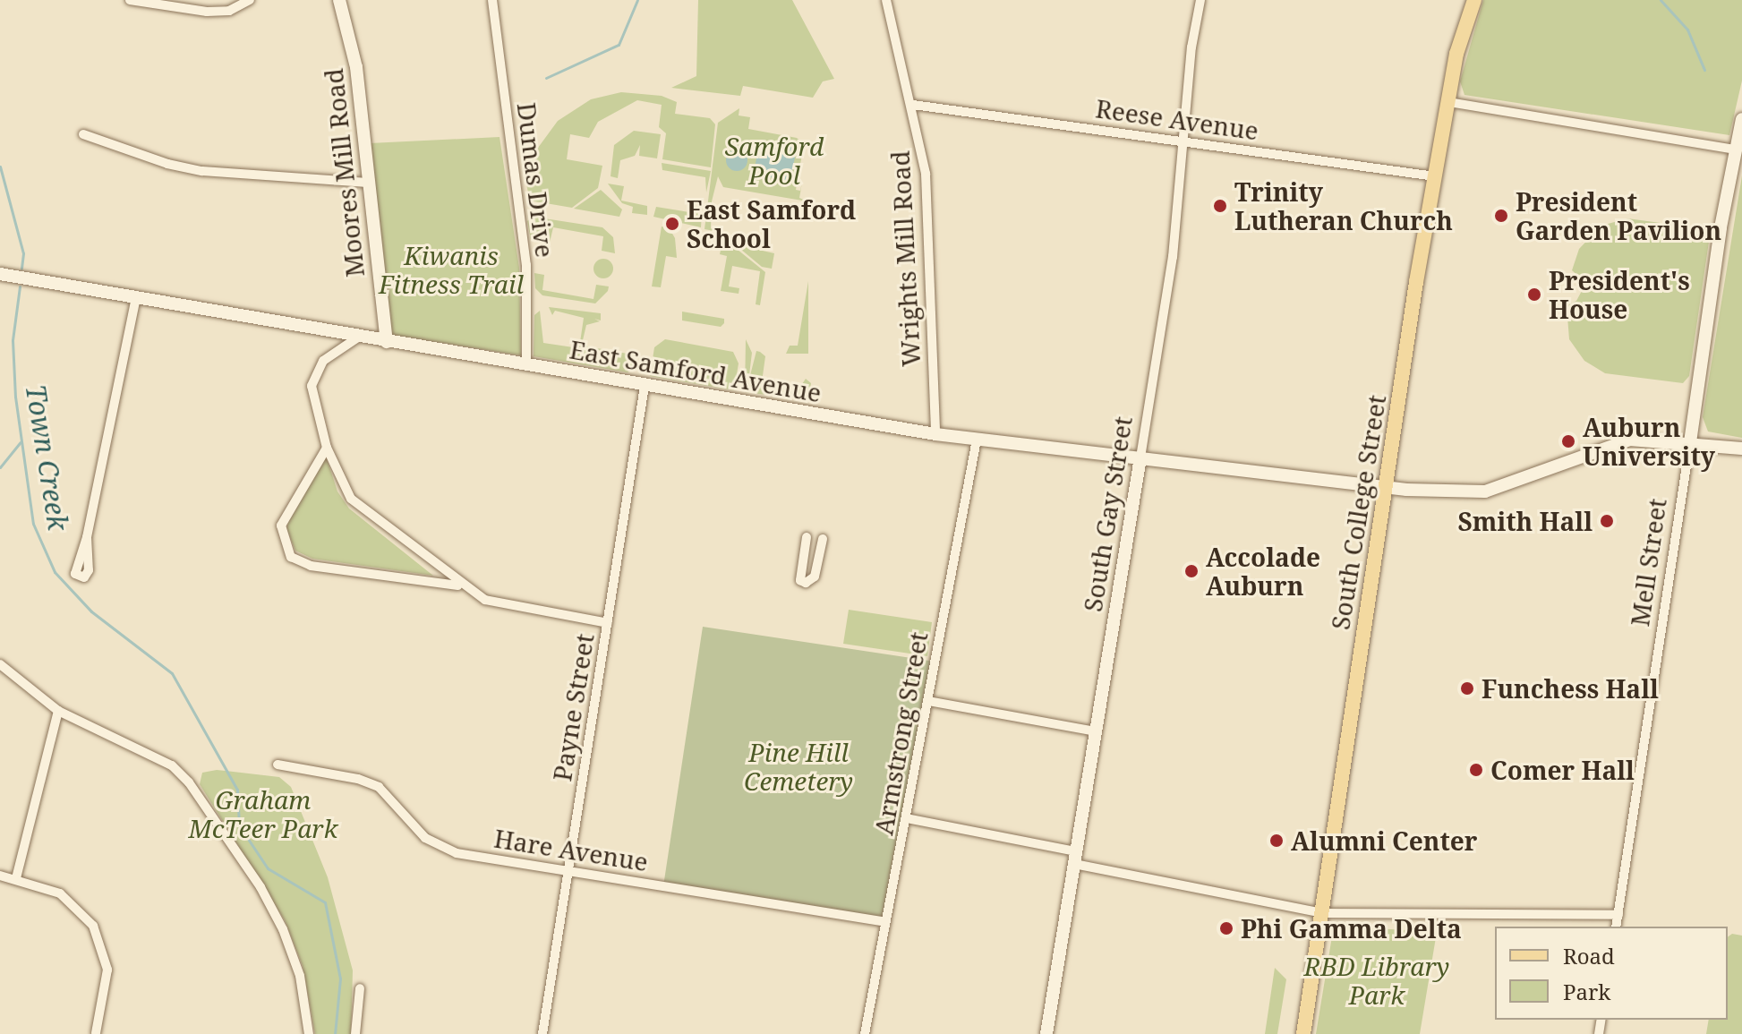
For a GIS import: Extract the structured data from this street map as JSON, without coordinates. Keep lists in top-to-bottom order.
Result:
{
  "streets": {
    "main road": ["South College Street"],
    "street": [
      "Reese Avenue",
      "Moores Mill Road",
      "Dumas Drive",
      "Wrights Mill Road",
      "East Samford Avenue",
      "South Gay Street",
      "Mell Street",
      "Payne Street",
      "Armstrong Street",
      "Hare Avenue"
    ]
  },
  "crossings": [
    ["Reese Avenue", "Wrights Mill Road"],
    ["Reese Avenue", "South College Street"],
    ["Reese Avenue", "South Gay Street"],
    ["Moores Mill Road", "East Samford Avenue"],
    ["Dumas Drive", "East Samford Avenue"],
    ["Wrights Mill Road", "East Samford Avenue"],
    ["East Samford Avenue", "South College Street"],
    ["East Samford Avenue", "South Gay Street"],
    ["East Samford Avenue", "Mell Street"],
    ["East Samford Avenue", "Payne Street"],
    ["East Samford Avenue", "Armstrong Street"],
    ["Payne Street", "Hare Avenue"],
    ["Armstrong Street", "Hare Avenue"]
  ],
  "water": ["Town Creek"],
  "parks": [
    "Samford Pool",
    "Kiwanis Fitness Trail",
    "Pine Hill Cemetery",
    "Graham McTeer Park",
    "RBD Library Park"
  ],
  "places": [
    "Trinity Lutheran Church",
    "President Garden Pavilion",
    "East Samford School",
    "President's House",
    "Auburn University",
    "Smith Hall",
    "Accolade Auburn",
    "Funchess Hall",
    "Comer Hall",
    "Alumni Center",
    "Phi Gamma Delta"
  ],
  "legend": ["Road", "Park"]
}
